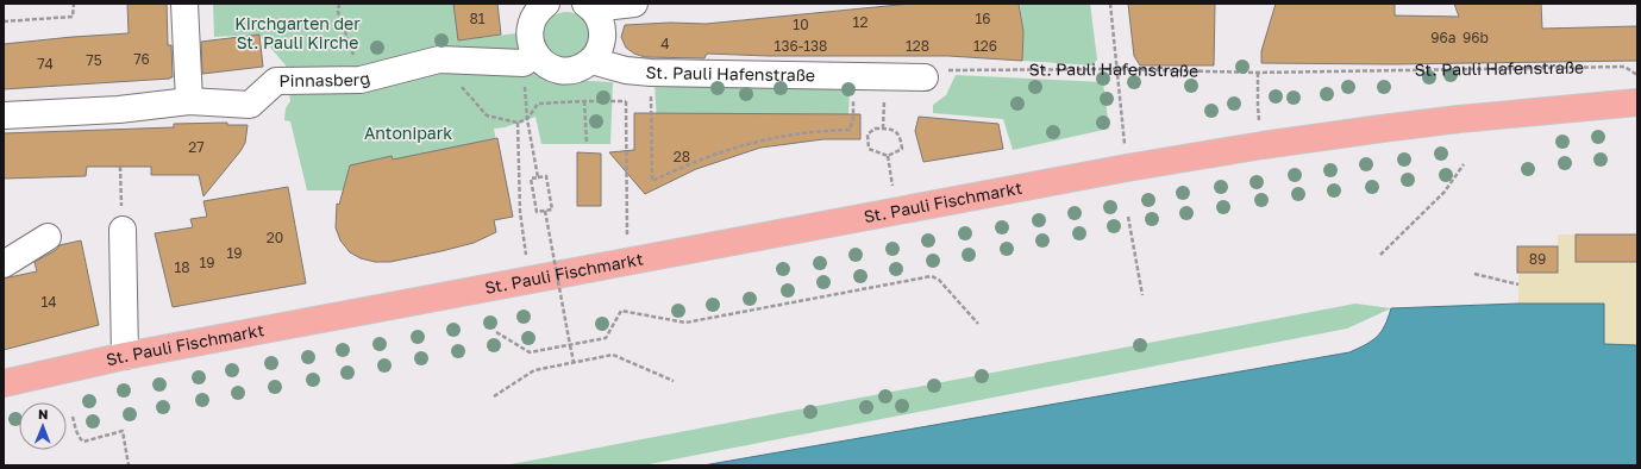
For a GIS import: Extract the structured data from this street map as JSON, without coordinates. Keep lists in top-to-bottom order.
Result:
{
  "streets": {
    "main road": ["St. Pauli Fischmarkt"],
    "street": ["St. Pauli Hafenstraße", "Pinnasberg"]
  },
  "parks": ["Kirchgarten der St. Pauli Kirche", "Antonipark"],
  "house_numbers": [
    "81",
    "16",
    "12",
    "10",
    "96a",
    "96b",
    "4",
    "136-138",
    "128",
    "126",
    "76",
    "75",
    "74",
    "27",
    "28",
    "20",
    "19",
    "89",
    "19",
    "18",
    "14"
  ],
  "north": "top"
}
